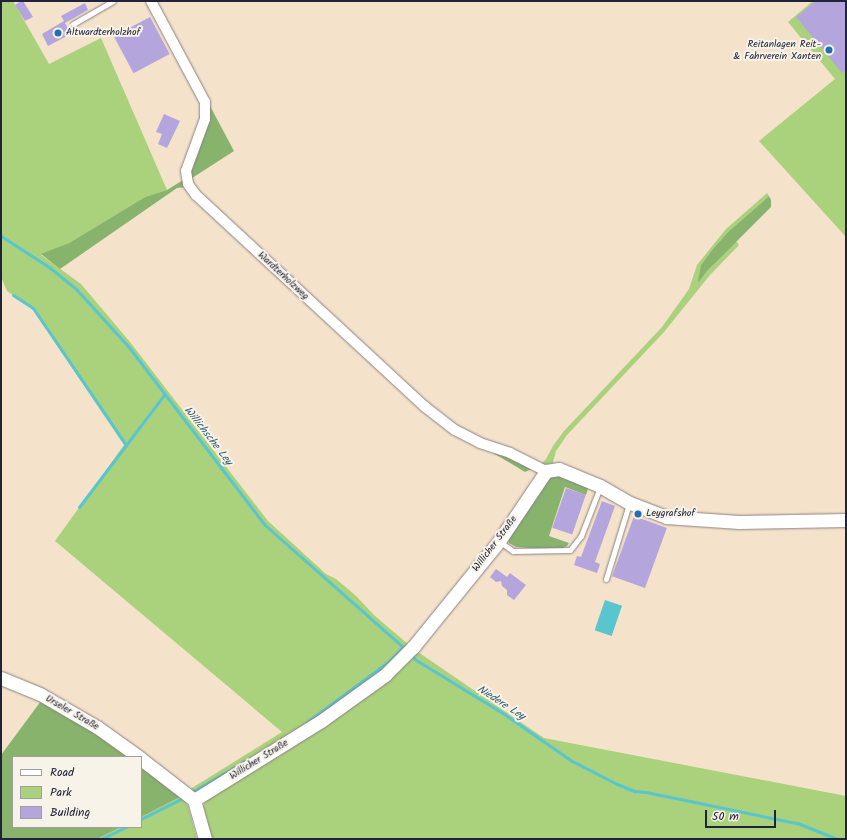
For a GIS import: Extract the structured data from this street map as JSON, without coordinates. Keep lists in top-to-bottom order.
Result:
{
  "streets": {
    "street": ["Wardterholzweg", "Willicher Straße", "Urseler Straße"]
  },
  "crossings": [
    ["Wardterholzweg", "Willicher Straße"],
    ["Willicher Straße", "Urseler Straße"]
  ],
  "water": ["Willichsche Ley", "Niedere Ley"],
  "places": ["Altwardterholzhof", "Reitanlagen Reit- & Fahrverein Xanten", "Leygrafshof"],
  "legend": ["Road", "Park", "Building"],
  "scale_bar": "50 m"
}
